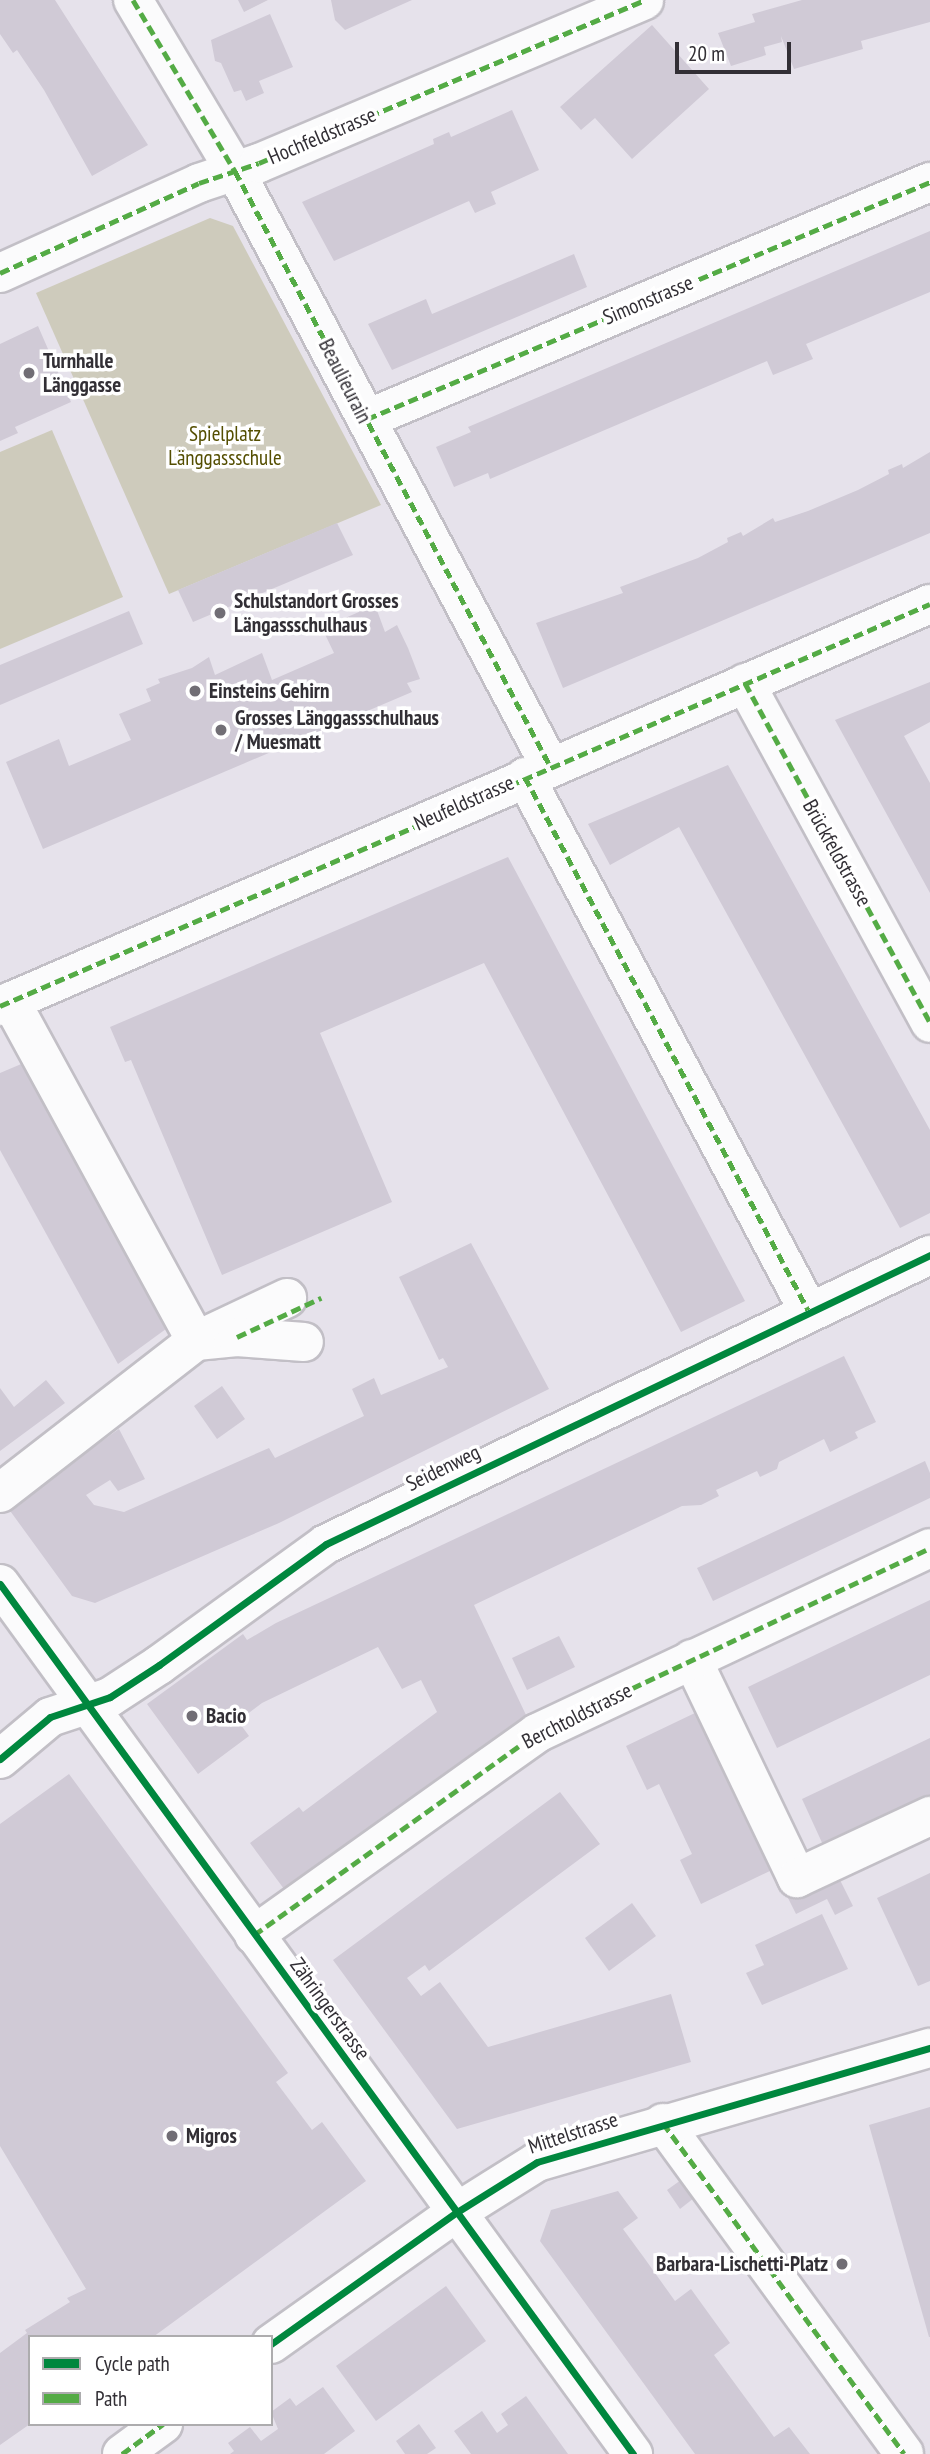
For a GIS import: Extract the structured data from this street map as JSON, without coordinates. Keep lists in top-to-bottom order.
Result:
{
  "streets": {
    "street": [
      "Hochfeldstrasse",
      "Simonstrasse",
      "Beaulieurain",
      "Neufeldstrasse",
      "Brückfeldstrasse",
      "Seidenweg",
      "Berchtoldstrasse",
      "Zähringerstrasse",
      "Mittelstrasse"
    ]
  },
  "crossings": [
    ["Hochfeldstrasse", "Beaulieurain"],
    ["Simonstrasse", "Beaulieurain"],
    ["Beaulieurain", "Neufeldstrasse"],
    ["Beaulieurain", "Seidenweg"],
    ["Neufeldstrasse", "Brückfeldstrasse"],
    ["Seidenweg", "Zähringerstrasse"],
    ["Berchtoldstrasse", "Zähringerstrasse"],
    ["Zähringerstrasse", "Mittelstrasse"]
  ],
  "parks": ["Spielplatz Länggassschule"],
  "places": [
    "Turnhalle Länggasse",
    "Schulstandort Grosses Längassschulhaus",
    "Einsteins Gehirn",
    "Grosses Länggassschulhaus / Muesmatt",
    "Bacio",
    "Migros",
    "Barbara-Lischetti-Platz"
  ],
  "legend": ["Cycle path", "Path"],
  "scale_bar": "20 m"
}
